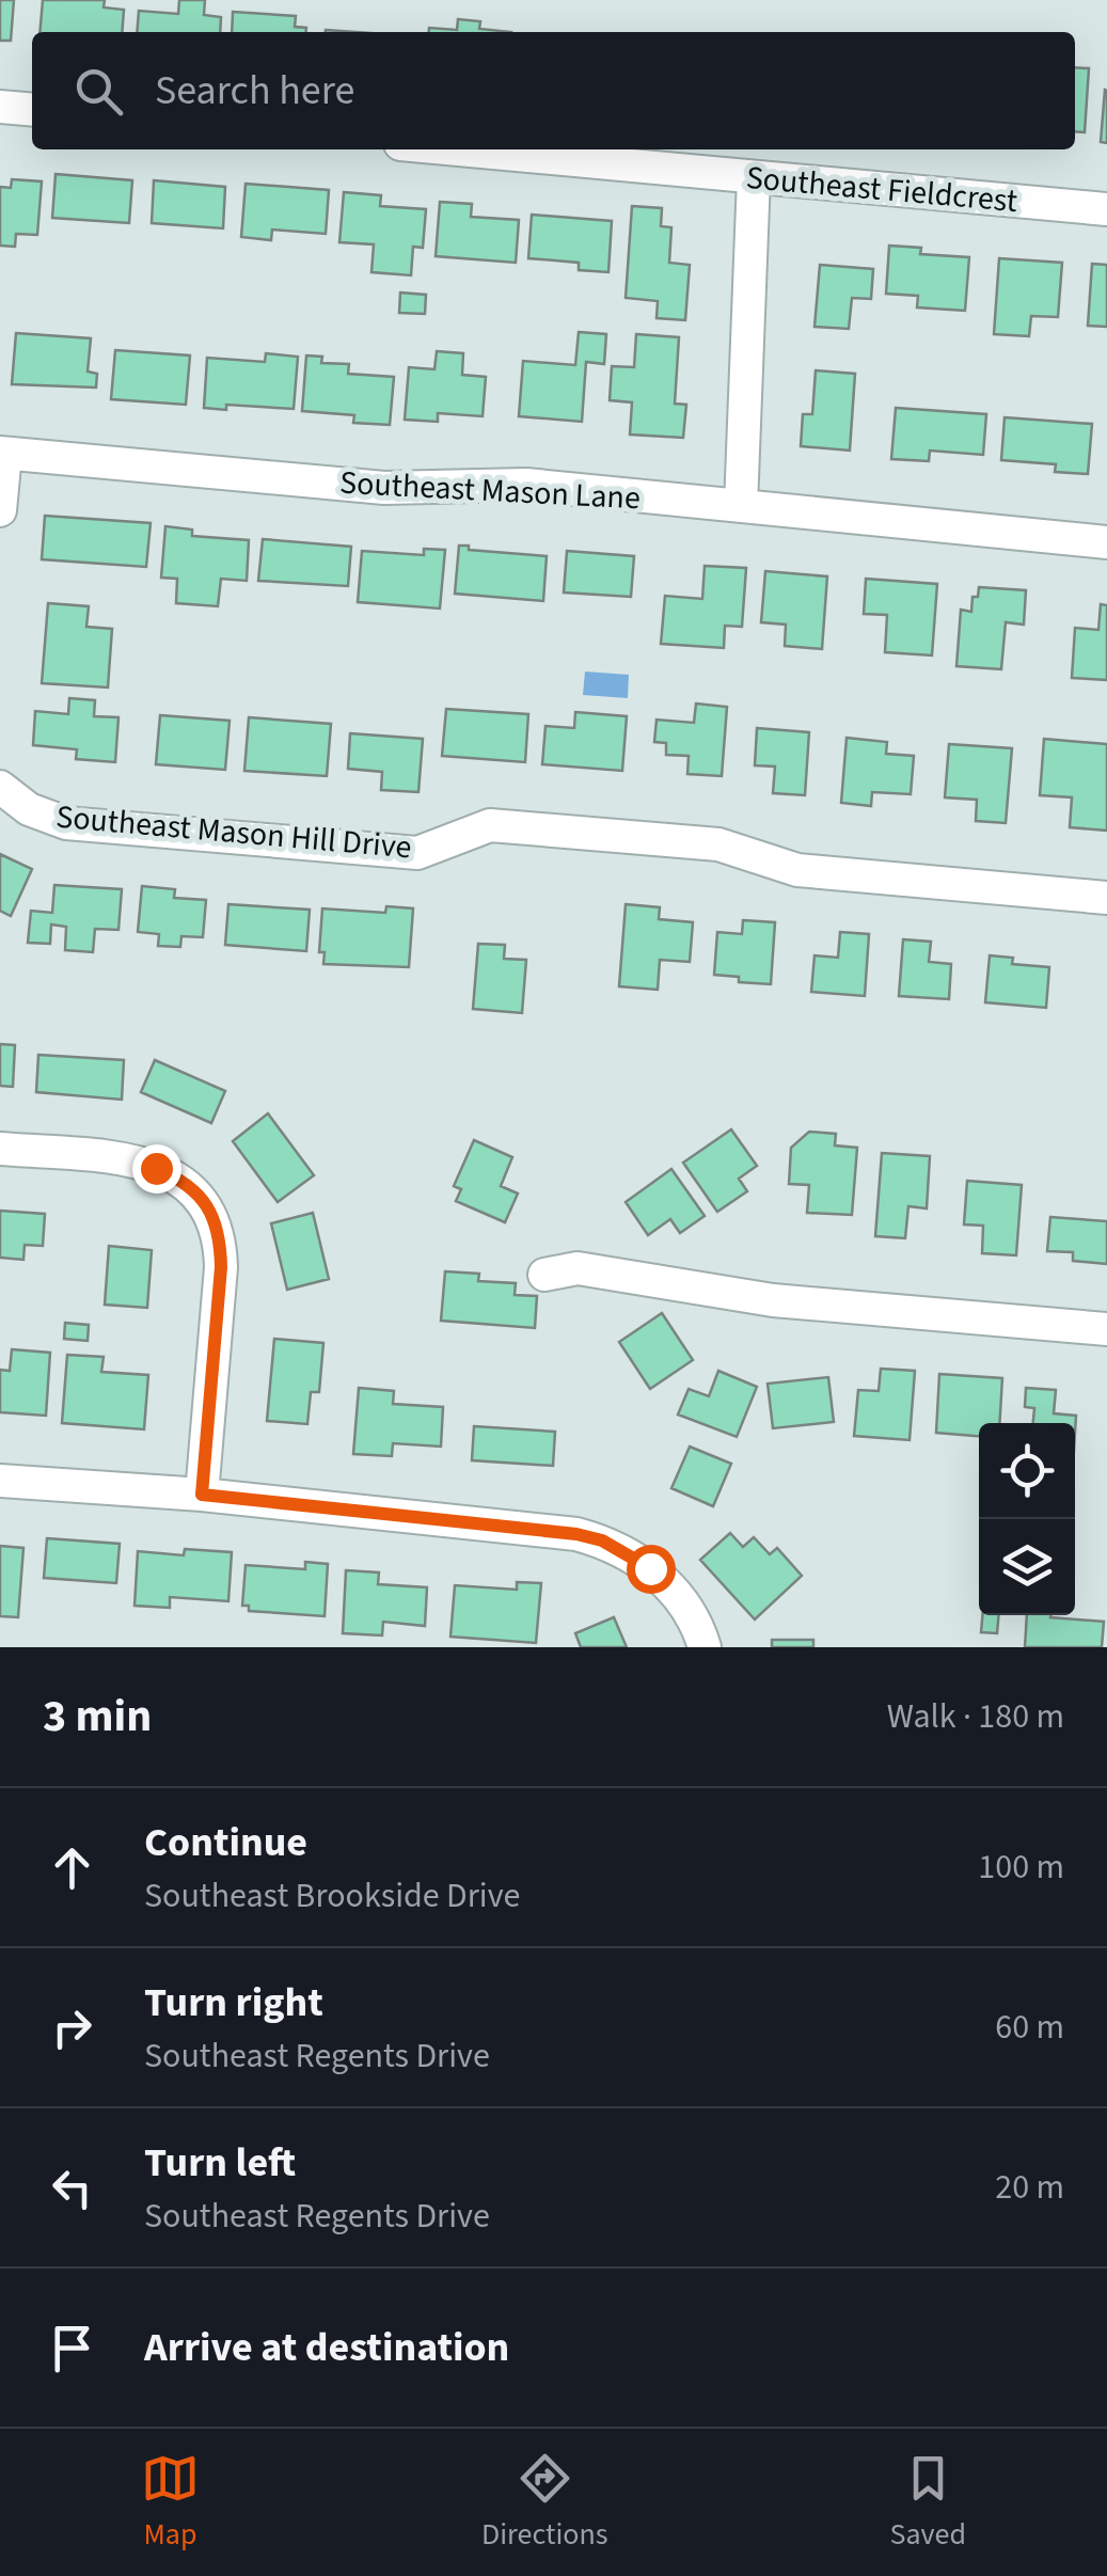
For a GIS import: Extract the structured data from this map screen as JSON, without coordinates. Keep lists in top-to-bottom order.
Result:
{
  "streets": {
    "street": ["Southeast Fieldcrest", "Southeast Mason Lane", "Southeast Mason Hill Drive"]
  },
  "page": {
    "search": "Search here",
    "heading": ["3 min", "Walk · 180 m"],
    "list": [
      ["Continue", "Southeast Brookside Drive", "100 m"],
      ["Turn right", "Southeast Regents Drive", "60 m"],
      ["Turn left", "Southeast Regents Drive", "20 m"],
      "Arrive at destination"
    ],
    "nav": ["Map", "Directions", "Saved"]
  }
}
